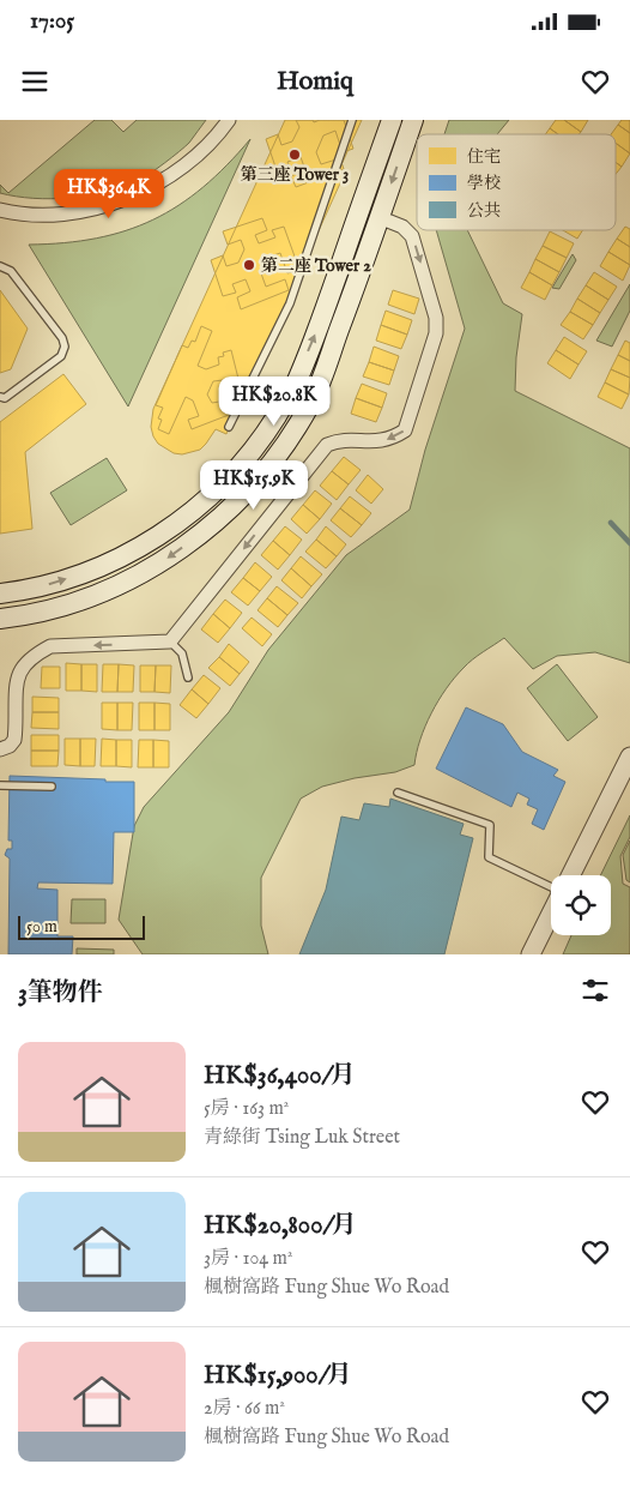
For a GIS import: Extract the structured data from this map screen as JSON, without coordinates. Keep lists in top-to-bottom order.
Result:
{
  "places": ["第三座 Tower 3", "第二座 Tower 2"],
  "legend": ["住宅", "學校", "公共"],
  "scale_bar": "50 m",
  "page": {
    "status": "17:05",
    "header": "Homiq",
    "price": ["HK$36.4K", "HK$20.8K", "HK$15.9K"],
    "scale": "50 m",
    "heading": "3筆物件",
    "list": [
      {
        "name": "HK$36,400/月",
        "note": "5房 · 163 m² · 青綠街 Tsing Luk Street"
      },
      {
        "name": "HK$20,800/月",
        "note": "3房 · 104 m² · 楓樹窩路 Fung Shue Wo Road"
      },
      {
        "name": "HK$15,900/月",
        "note": "2房 · 66 m² · 楓樹窩路 Fung Shue Wo Road"
      }
    ]
  }
}
